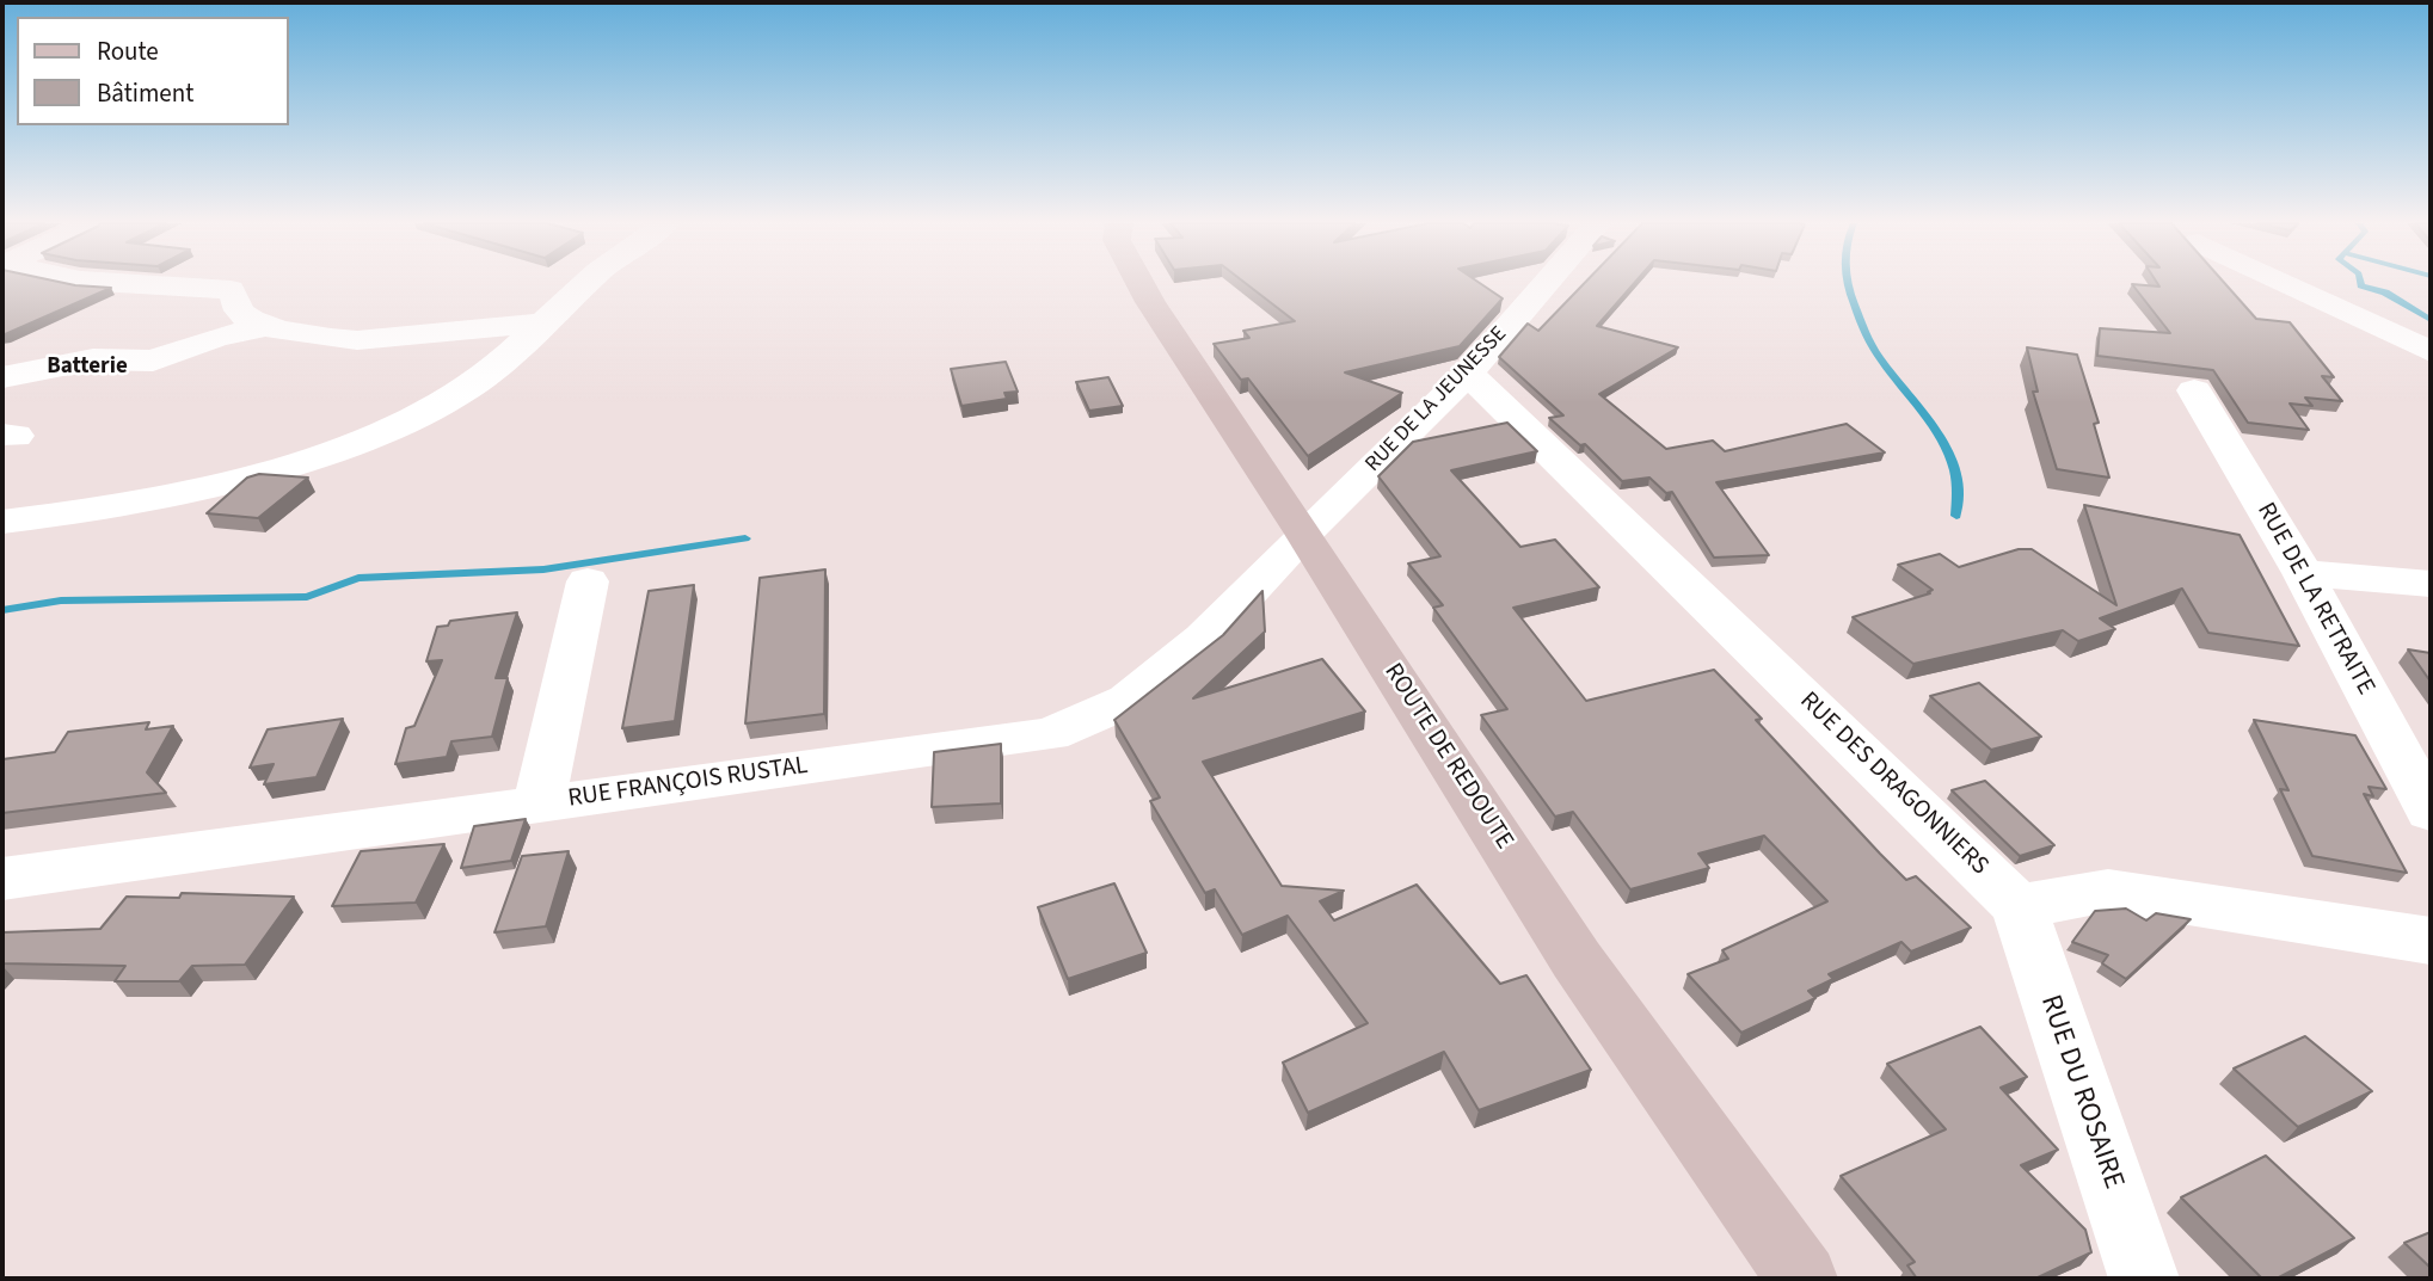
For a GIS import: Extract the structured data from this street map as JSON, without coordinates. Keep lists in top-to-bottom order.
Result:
{
  "streets": {
    "main road": ["ROUTE DE REDOUTE"],
    "street": [
      "RUE DE LA JEUNESSE",
      "RUE DE LA RETRAITE",
      "RUE FRANÇOIS RUSTAL",
      "RUE DES DRAGONNIERS",
      "RUE DU ROSAIRE"
    ]
  },
  "crossings": [
    ["RUE DE LA JEUNESSE", "ROUTE DE REDOUTE"],
    ["RUE DE LA JEUNESSE", "RUE FRANÇOIS RUSTAL"],
    ["RUE DE LA JEUNESSE", "RUE DES DRAGONNIERS"],
    ["ROUTE DE REDOUTE", "RUE FRANÇOIS RUSTAL"],
    ["RUE DES DRAGONNIERS", "RUE DU ROSAIRE"]
  ],
  "districts": ["Batterie"],
  "legend": ["Route", "Bâtiment"]
}
